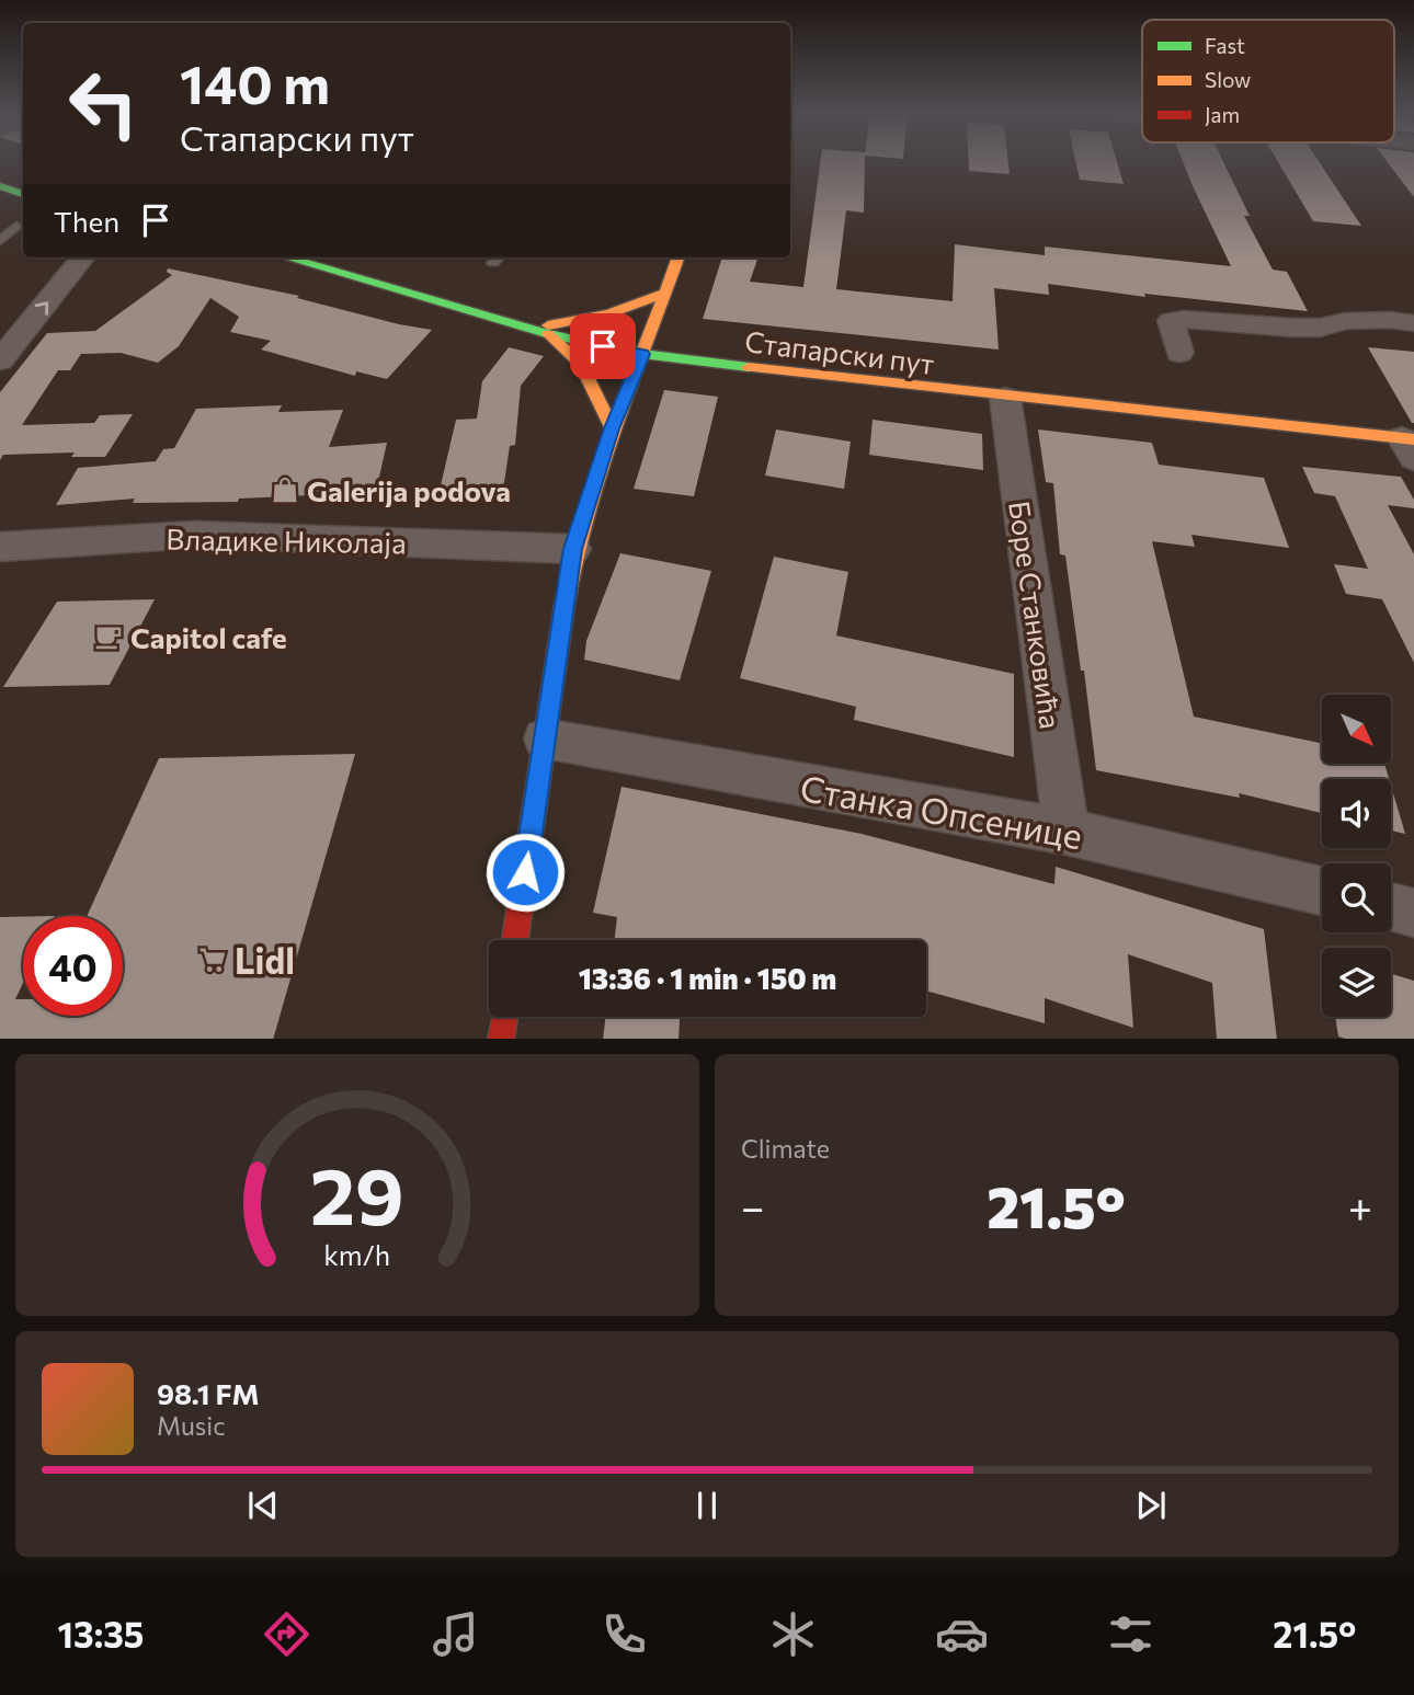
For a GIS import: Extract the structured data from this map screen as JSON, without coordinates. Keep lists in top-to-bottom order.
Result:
{
  "streets": {
    "main road": ["Стапарски пут"],
    "street": ["Владике Николаја", "Боре Станковића", "Станка Опсенице"]
  },
  "crossings": [
    ["Стапарски пут", "Боре Станковића"],
    ["Боре Станковића", "Станка Опсенице"]
  ],
  "places": {
    "shop": ["Galerija podova"],
    "cafe": ["Capitol cafe"],
    "supermarket": ["Lidl"]
  },
  "legend": ["Fast", "Slow", "Jam"],
  "north": "bottom right",
  "page": {
    "turn": ["140 m", "Стапарски пут"],
    "then": "Then",
    "limit": "40",
    "trip": "13:36 · 1 min · 150 m",
    "tile": "Climate",
    "heat": ["−", "21.5°", "+"],
    "song": ["98.1 FM", "Music"],
    "tabs": ["13:35", "21.5°"],
    "gauge": ["29", "km/h"]
  }
}
